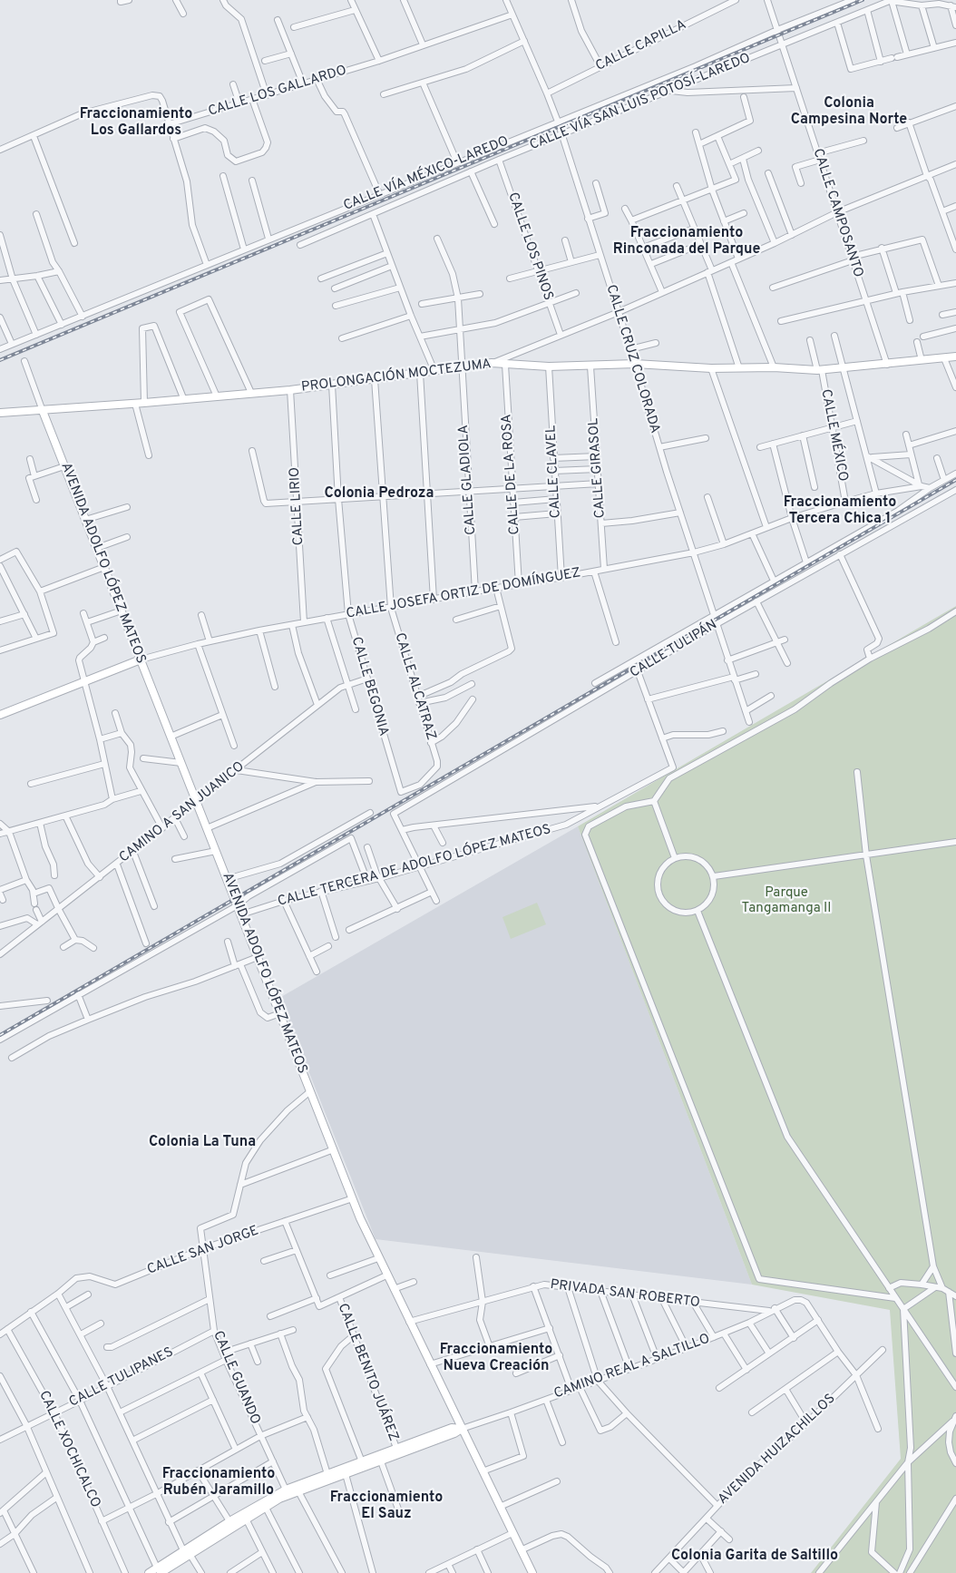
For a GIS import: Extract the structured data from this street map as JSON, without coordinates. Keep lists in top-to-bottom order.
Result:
{
  "streets": {
    "street": [
      "CALLE CAPILLA",
      "CALLE LOS GALLARDO",
      "CALLE VÍA SAN LUIS POTOSÍ-LAREDO",
      "CALLE VÍA MÉXICO-LAREDO",
      "CALLE CAMPOSANTO",
      "CALLE LOS PINOS",
      "CALLE CRUZ COLORADA",
      "PROLONGACIÓN MOCTEZUMA",
      "CALLE MÉXICO",
      "CALLE GIRASOL",
      "CALLE CLAVEL",
      "CALLE DE LA ROSA",
      "CALLE GLADIOLA",
      "CALLE LIRIO",
      "AVENIDA ADOLFO LÓPEZ MATEOS",
      "CALLE JOSEFA ORTIZ DE DOMÍNGUEZ",
      "CALLE TULIPÁN",
      "CALLE BEGONIA",
      "CALLE ALCATRAZ",
      "CAMINO A SAN JUANICO",
      "CALLE TERCERA DE ADOLFO LÓPEZ MATEOS",
      "CALLE SAN JORGE",
      "PRIVADA SAN ROBERTO",
      "CAMINO REAL A SALTILLO",
      "CALLE BENITO JUÁREZ",
      "CALLE TULIPANES",
      "CALLE GUANDO",
      "CALLE XOCHICALCO",
      "AVENIDA HUIZACHILLOS"
    ]
  },
  "crossings": [
    ["CALLE CAPILLA", "CALLE CRUZ COLORADA"],
    ["CALLE LOS GALLARDO", "CALLE CRUZ COLORADA"],
    ["CALLE VÍA SAN LUIS POTOSÍ-LAREDO", "CALLE CAMPOSANTO"],
    ["CALLE VÍA SAN LUIS POTOSÍ-LAREDO", "CALLE LOS PINOS"],
    ["CALLE VÍA SAN LUIS POTOSÍ-LAREDO", "CALLE CRUZ COLORADA"],
    ["CALLE VÍA MÉXICO-LAREDO", "CALLE CAMPOSANTO"],
    ["CALLE VÍA MÉXICO-LAREDO", "CALLE CRUZ COLORADA"],
    ["CALLE CAMPOSANTO", "PROLONGACIÓN MOCTEZUMA"],
    ["CALLE CRUZ COLORADA", "PROLONGACIÓN MOCTEZUMA"],
    ["CALLE CRUZ COLORADA", "CALLE JOSEFA ORTIZ DE DOMÍNGUEZ"],
    ["CALLE CRUZ COLORADA", "CALLE TULIPÁN"],
    ["PROLONGACIÓN MOCTEZUMA", "CALLE MÉXICO"],
    ["PROLONGACIÓN MOCTEZUMA", "CALLE GIRASOL"],
    ["PROLONGACIÓN MOCTEZUMA", "CALLE CLAVEL"],
    ["PROLONGACIÓN MOCTEZUMA", "CALLE DE LA ROSA"],
    ["PROLONGACIÓN MOCTEZUMA", "CALLE GLADIOLA"],
    ["PROLONGACIÓN MOCTEZUMA", "CALLE LIRIO"],
    ["PROLONGACIÓN MOCTEZUMA", "AVENIDA ADOLFO LÓPEZ MATEOS"],
    ["PROLONGACIÓN MOCTEZUMA", "CALLE BEGONIA"],
    ["PROLONGACIÓN MOCTEZUMA", "CALLE ALCATRAZ"],
    ["CALLE MÉXICO", "CALLE JOSEFA ORTIZ DE DOMÍNGUEZ"],
    ["CALLE GIRASOL", "CALLE JOSEFA ORTIZ DE DOMÍNGUEZ"],
    ["CALLE CLAVEL", "CALLE JOSEFA ORTIZ DE DOMÍNGUEZ"],
    ["CALLE DE LA ROSA", "CALLE JOSEFA ORTIZ DE DOMÍNGUEZ"],
    ["CALLE GLADIOLA", "CALLE JOSEFA ORTIZ DE DOMÍNGUEZ"],
    ["CALLE LIRIO", "CALLE JOSEFA ORTIZ DE DOMÍNGUEZ"],
    ["AVENIDA ADOLFO LÓPEZ MATEOS", "CALLE JOSEFA ORTIZ DE DOMÍNGUEZ"],
    ["AVENIDA ADOLFO LÓPEZ MATEOS", "CAMINO A SAN JUANICO"],
    ["AVENIDA ADOLFO LÓPEZ MATEOS", "CALLE TERCERA DE ADOLFO LÓPEZ MATEOS"],
    ["AVENIDA ADOLFO LÓPEZ MATEOS", "CALLE SAN JORGE"],
    ["AVENIDA ADOLFO LÓPEZ MATEOS", "PRIVADA SAN ROBERTO"],
    ["AVENIDA ADOLFO LÓPEZ MATEOS", "CAMINO REAL A SALTILLO"],
    ["CALLE JOSEFA ORTIZ DE DOMÍNGUEZ", "CALLE BEGONIA"],
    ["CALLE JOSEFA ORTIZ DE DOMÍNGUEZ", "CALLE ALCATRAZ"],
    ["CALLE BEGONIA", "CALLE ALCATRAZ"],
    ["CALLE BEGONIA", "CAMINO A SAN JUANICO"],
    ["CALLE SAN JORGE", "CALLE GUANDO"],
    ["CALLE SAN JORGE", "CALLE XOCHICALCO"],
    ["PRIVADA SAN ROBERTO", "CAMINO REAL A SALTILLO"],
    ["CAMINO REAL A SALTILLO", "CALLE BENITO JUÁREZ"],
    ["CAMINO REAL A SALTILLO", "CALLE GUANDO"],
    ["CALLE TULIPANES", "CALLE GUANDO"],
    ["CALLE TULIPANES", "CALLE XOCHICALCO"]
  ],
  "districts": [
    "Colonia Campesina Norte",
    "Fraccionamiento Los Gallardos",
    "Fraccionamiento Rinconada del Parque",
    "Colonia Pedroza",
    "Fraccionamiento Tercera Chica 1",
    "Colonia La Tuna",
    "Fraccionamiento Nueva Creación",
    "Fraccionamiento Rubén Jaramillo",
    "Fraccionamiento El Sauz",
    "Colonia Garita de Saltillo"
  ],
  "parks": ["Parque Tangamanga II"]
}
